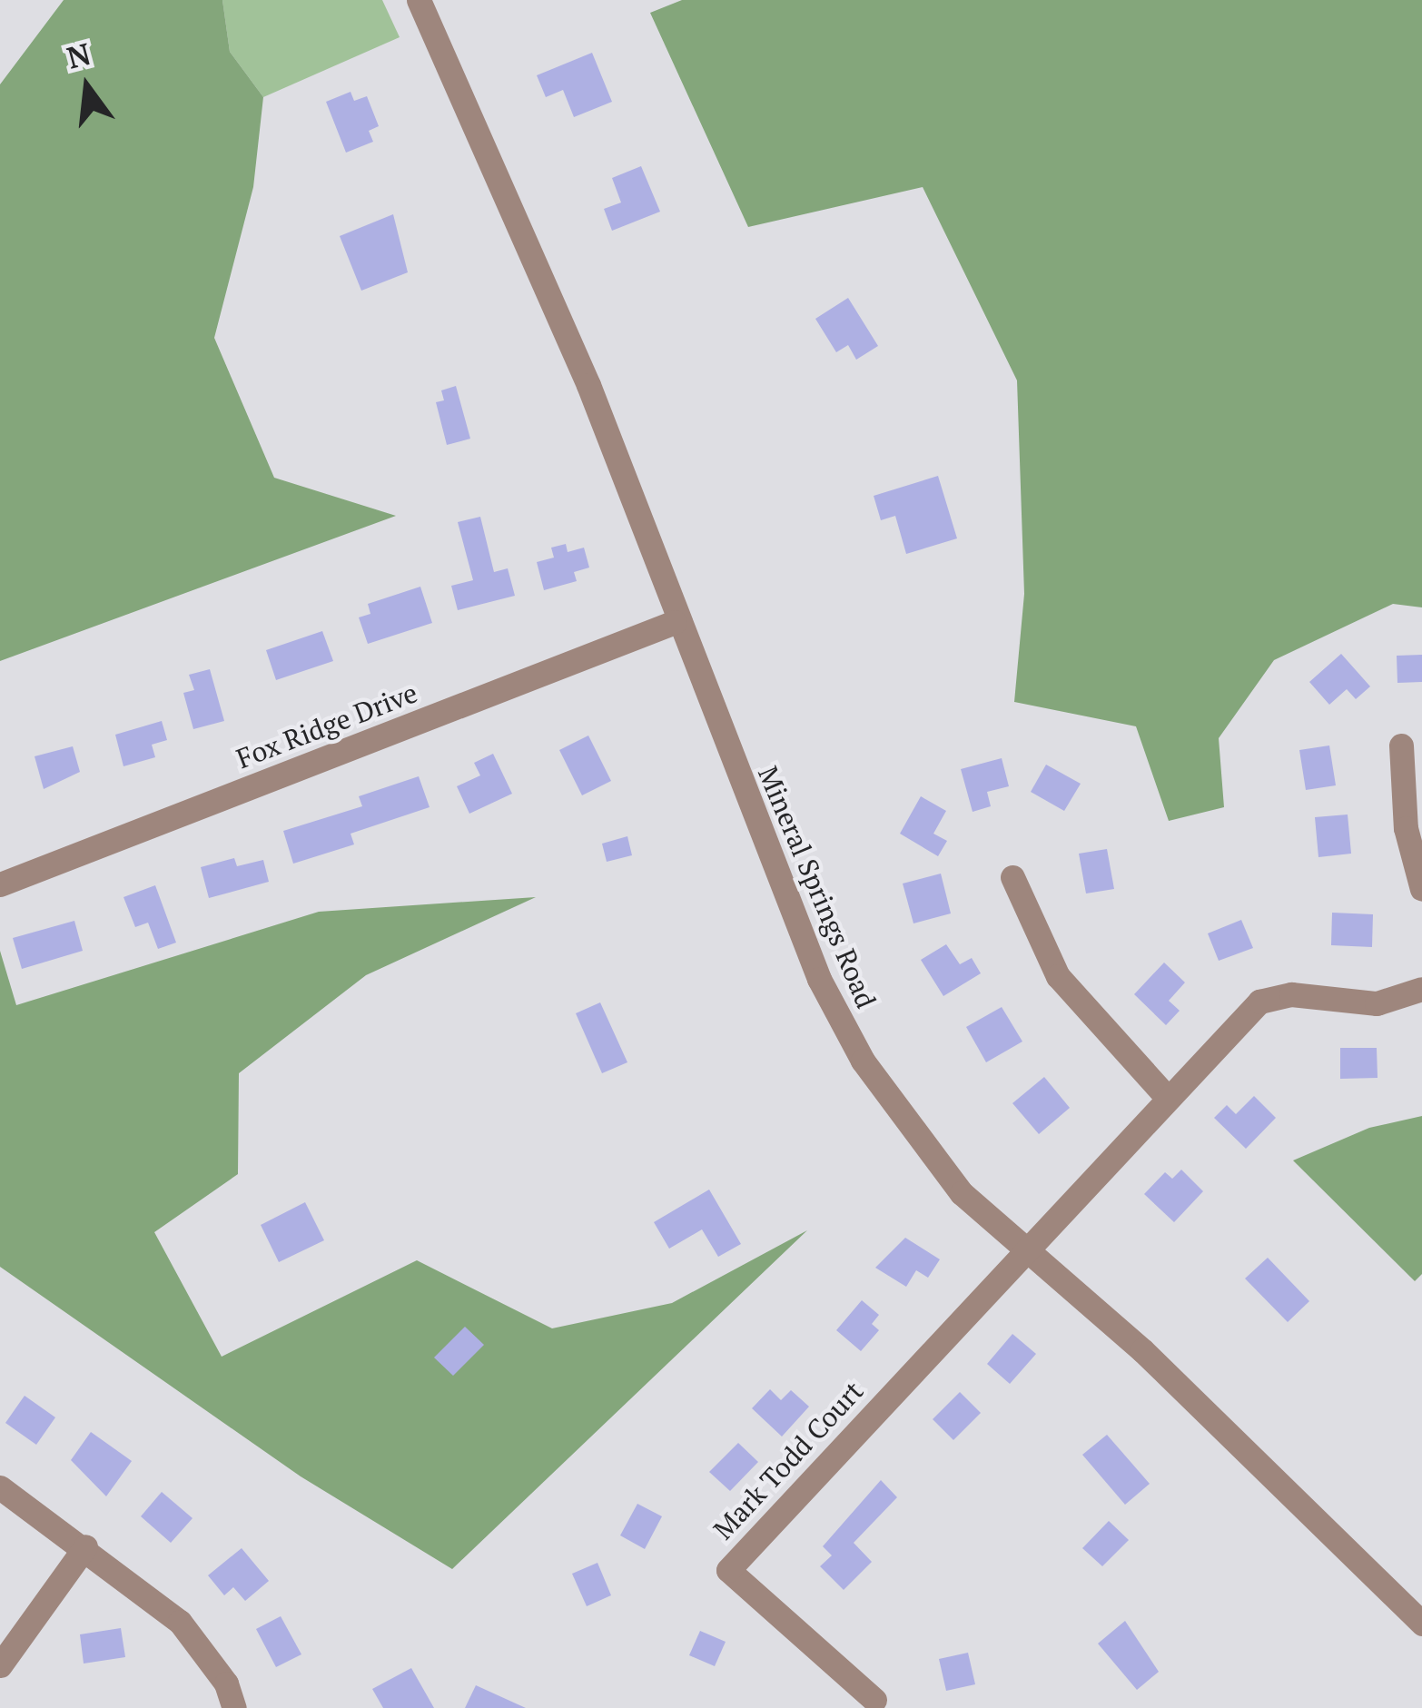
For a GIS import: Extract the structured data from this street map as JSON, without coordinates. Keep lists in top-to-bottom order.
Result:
{
  "streets": {
    "street": ["Fox Ridge Drive", "Mineral Springs Road", "Mark Todd Court"]
  },
  "crossings": [
    ["Fox Ridge Drive", "Mineral Springs Road"],
    ["Mineral Springs Road", "Mark Todd Court"]
  ],
  "north": "top"
}
